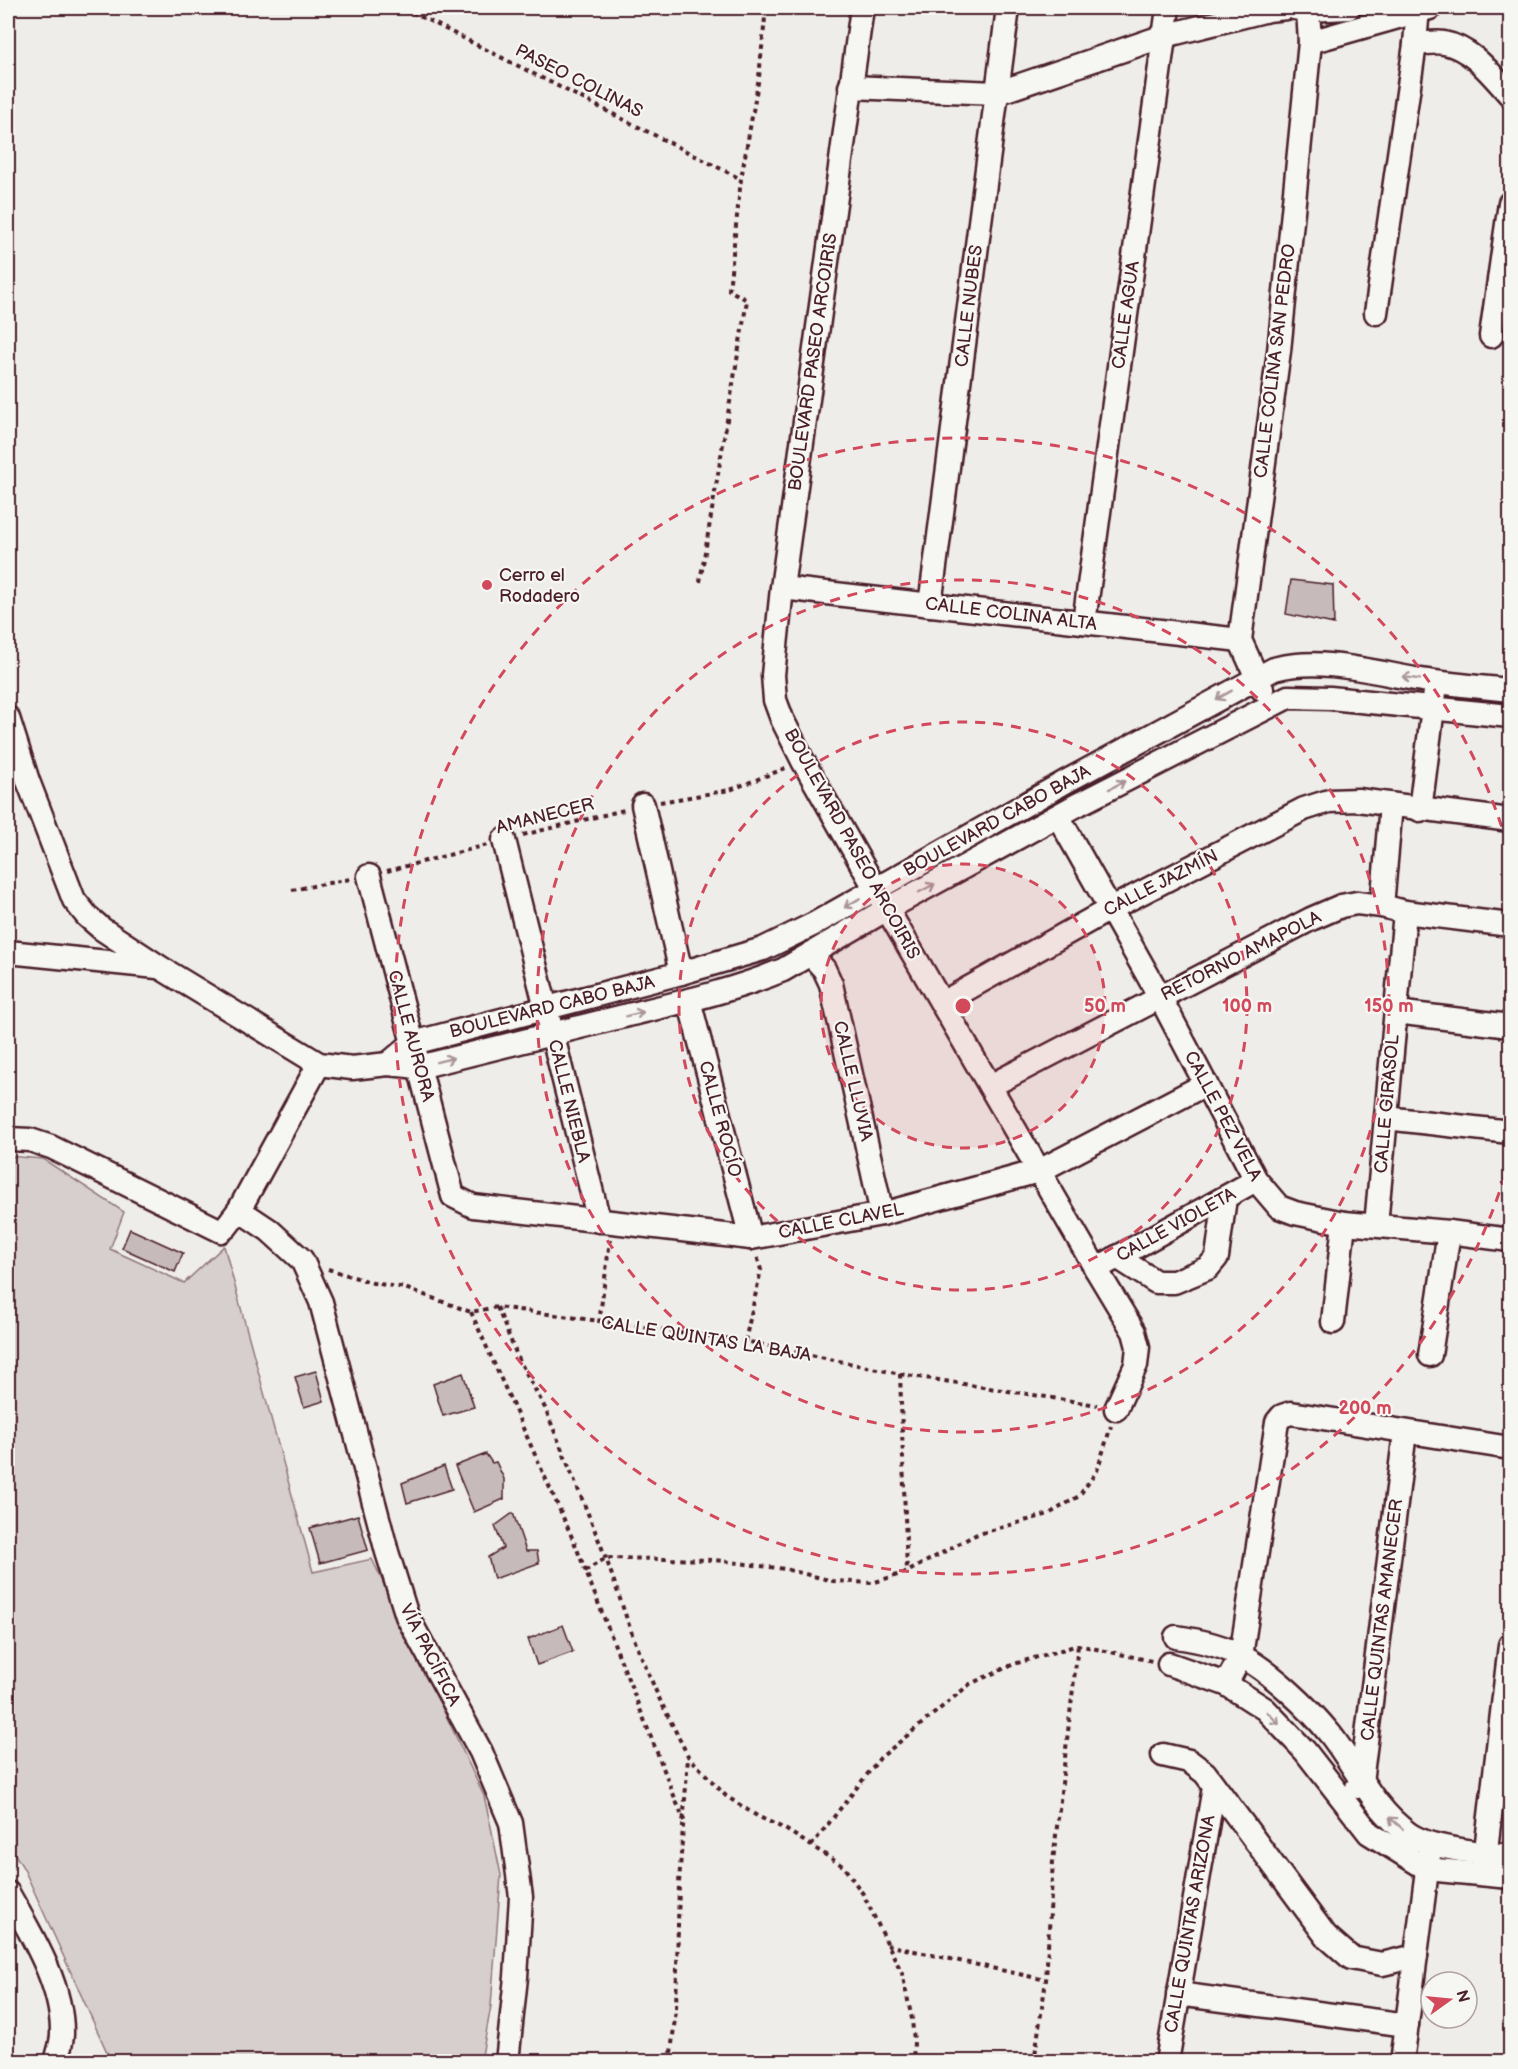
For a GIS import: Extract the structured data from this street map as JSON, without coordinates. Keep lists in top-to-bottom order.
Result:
{
  "streets": {
    "street": [
      "CALLE NUBES",
      "CALLE AGUA",
      "CALLE COLINA SAN PEDRO",
      "BOULEVARD PASEO ARCOIRIS",
      "CALLE COLINA ALTA",
      "BOULEVARD CABO BAJA",
      "CALLE JAZMÍN",
      "RETORNO AMAPOLA",
      "CALLE AURORA",
      "CALLE LLUVIA",
      "CALLE NIEBLA",
      "CALLE GIRASOL",
      "CALLE PEZ VELA",
      "CALLE ROCÍO",
      "CALLE CLAVEL",
      "CALLE VIOLETA",
      "CALLE QUINTAS AMANECER",
      "VÍA PACÍFICA",
      "CALLE QUINTAS ARIZONA"
    ],
    "path": ["PASEO COLINAS", "AMANECER", "CALLE QUINTAS LA BAJA"]
  },
  "crossings": [
    ["CALLE NUBES", "CALLE COLINA ALTA"],
    ["CALLE AGUA", "CALLE COLINA ALTA"],
    ["CALLE COLINA SAN PEDRO", "CALLE COLINA ALTA"],
    ["BOULEVARD PASEO ARCOIRIS", "CALLE COLINA ALTA"],
    ["BOULEVARD PASEO ARCOIRIS", "AMANECER"],
    ["BOULEVARD PASEO ARCOIRIS", "BOULEVARD CABO BAJA"],
    ["BOULEVARD PASEO ARCOIRIS", "CALLE JAZMÍN"],
    ["BOULEVARD PASEO ARCOIRIS", "RETORNO AMAPOLA"],
    ["BOULEVARD PASEO ARCOIRIS", "CALLE CLAVEL"],
    ["BOULEVARD PASEO ARCOIRIS", "CALLE VIOLETA"],
    ["BOULEVARD PASEO ARCOIRIS", "CALLE QUINTAS LA BAJA"],
    ["AMANECER", "CALLE AURORA"],
    ["AMANECER", "CALLE NIEBLA"],
    ["BOULEVARD CABO BAJA", "CALLE AURORA"],
    ["BOULEVARD CABO BAJA", "CALLE LLUVIA"],
    ["BOULEVARD CABO BAJA", "CALLE NIEBLA"],
    ["BOULEVARD CABO BAJA", "CALLE PEZ VELA"],
    ["BOULEVARD CABO BAJA", "CALLE ROCÍO"],
    ["CALLE JAZMÍN", "CALLE PEZ VELA"],
    ["RETORNO AMAPOLA", "CALLE GIRASOL"],
    ["RETORNO AMAPOLA", "CALLE PEZ VELA"],
    ["CALLE AURORA", "CALLE CLAVEL"],
    ["CALLE LLUVIA", "CALLE CLAVEL"],
    ["CALLE NIEBLA", "CALLE CLAVEL"],
    ["CALLE GIRASOL", "CALLE PEZ VELA"],
    ["CALLE PEZ VELA", "CALLE CLAVEL"],
    ["CALLE PEZ VELA", "CALLE VIOLETA"],
    ["CALLE ROCÍO", "CALLE CLAVEL"]
  ],
  "places": ["Cerro el Rodadero"],
  "north": "right",
  "rings": [
    "50 m",
    "100 m",
    "150 m",
    "200 m"
  ]
}
